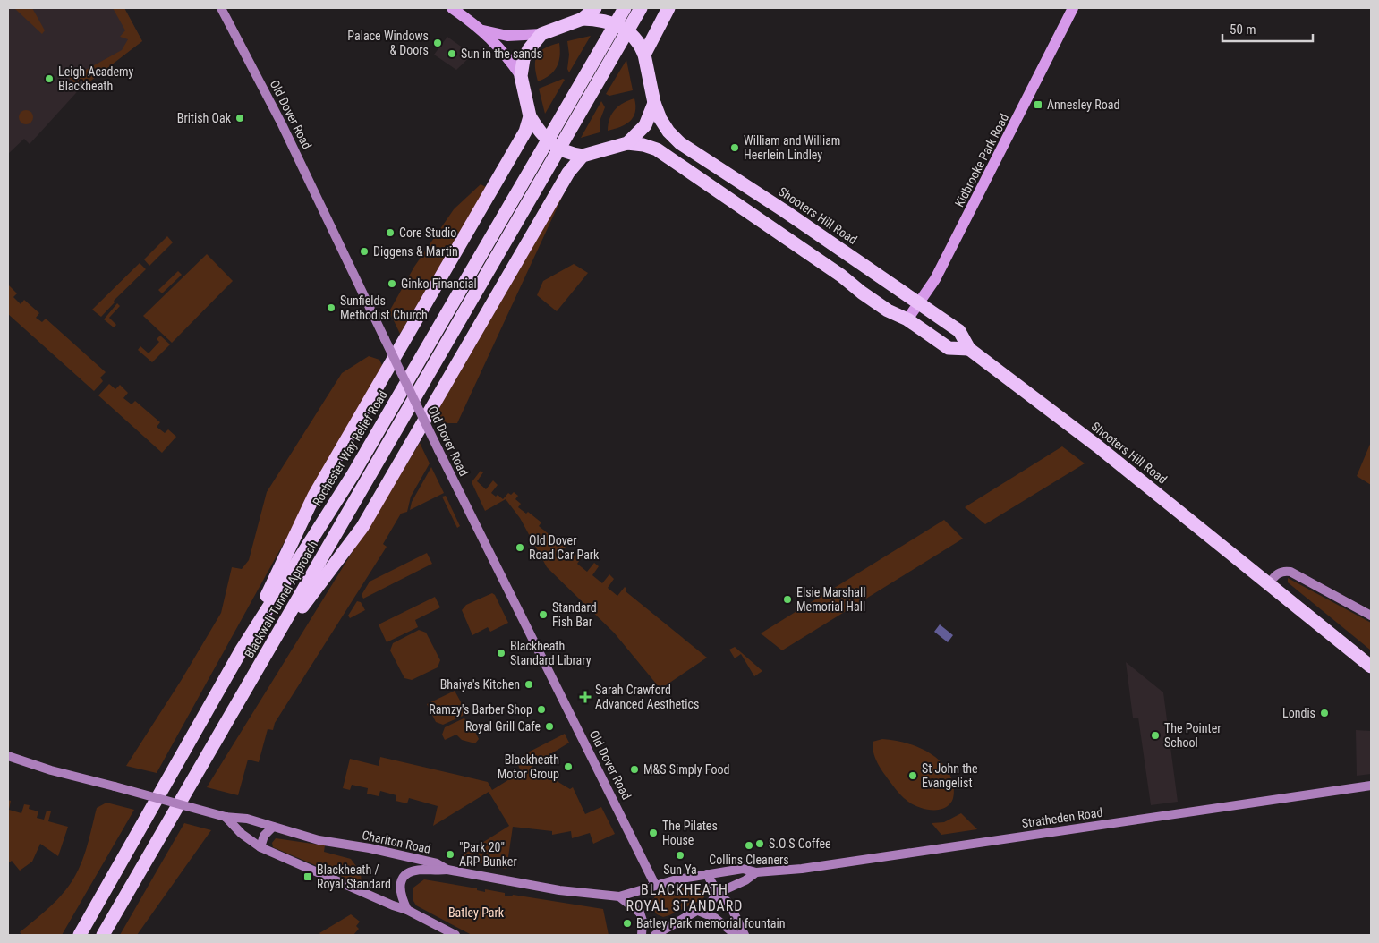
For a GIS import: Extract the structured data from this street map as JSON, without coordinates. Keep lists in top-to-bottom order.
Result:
{
  "streets": {
    "highway": ["Shooters Hill Road", "Rochester Way Relief Road", "Blackwall Tunnel Approach"],
    "main road": [
      "Old Dover Road",
      "Kidbrooke Park Road",
      "Stratheden Road",
      "Charlton Road"
    ]
  },
  "crossings": [
    ["Old Dover Road", "Stratheden Road"],
    ["Kidbrooke Park Road", "Shooters Hill Road"],
    ["Rochester Way Relief Road", "Blackwall Tunnel Approach"]
  ],
  "districts": ["BLACKHEATH ROYAL STANDARD"],
  "parks": ["Batley Park"],
  "places": {
    "other": [
      "Palace Windows & Doors",
      "Sun in the sands",
      "Leigh Academy Blackheath",
      "British Oak",
      "William and William Heerlein Lindley",
      "Core Studio",
      "Diggens & Martin",
      "Ginko Financial",
      "Sunfields Methodist Church",
      "Old Dover Road Car Park",
      "Elsie Marshall Memorial Hall",
      "Standard Fish Bar",
      "Blackheath Standard Library",
      "Bhaiya's Kitchen",
      "Ramzy's Barber Shop",
      "Londis",
      "Royal Grill Cafe",
      "The Pointer School",
      "Blackheath Motor Group",
      "M&S Simply Food",
      "St John the Evangelist",
      "The Pilates House",
      "S.O.S Coffee",
      "Collins Cleaners",
      "\"Park 20\" ARP Bunker",
      "Sun Ya",
      "Batley Park memorial fountain"
    ],
    "transit": ["Annesley Road", "Blackheath / Royal Standard"],
    "health": ["Sarah Crawford Advanced Aesthetics"]
  },
  "scale_bar": "50 m"
}
